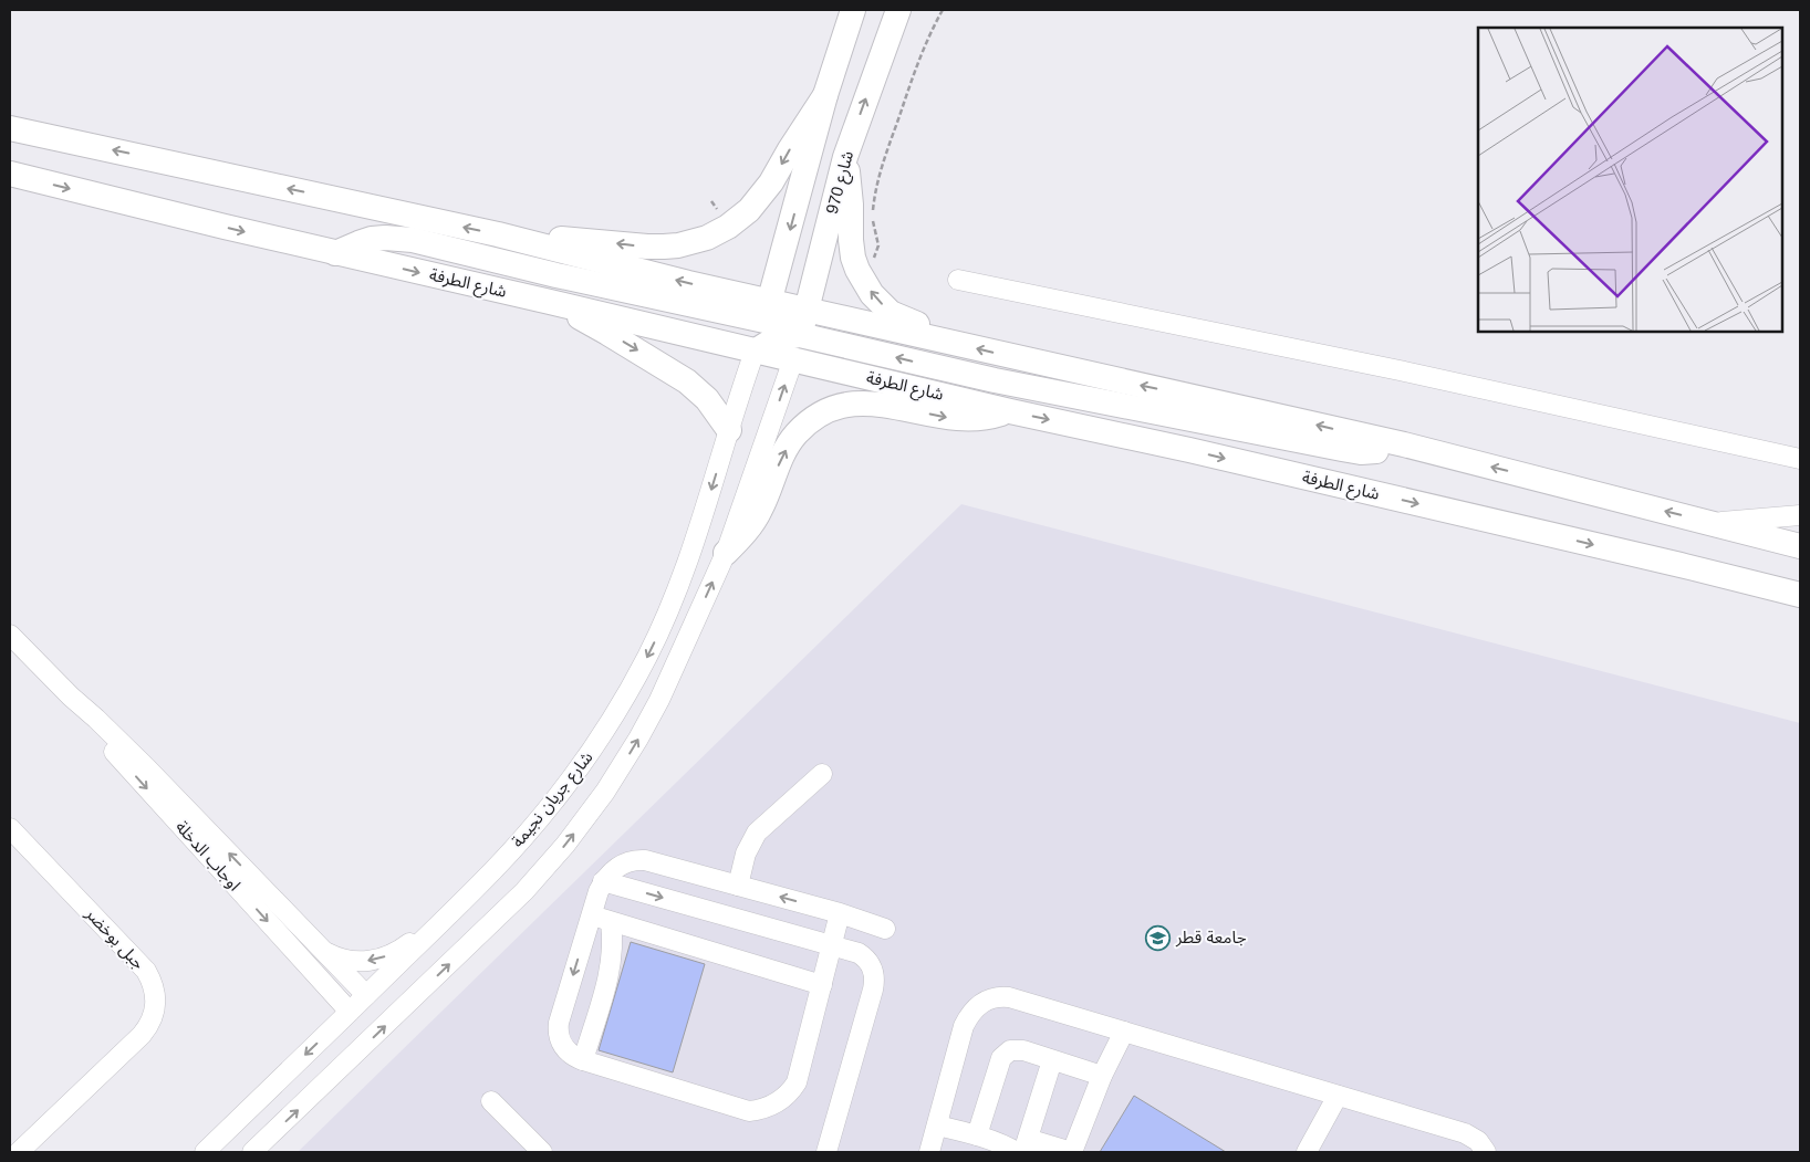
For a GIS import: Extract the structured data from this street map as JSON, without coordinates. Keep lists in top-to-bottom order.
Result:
{
  "streets": {
    "main road": ["شارع 970", "شارع الطرفة"],
    "street": ["شارع جريان نجيمة", "اوجاب الدخلة", "جبل بوخضر"]
  },
  "crossings": [
    ["شارع 970", "شارع الطرفة"],
    ["شارع 970", "شارع جريان نجيمة"],
    ["شارع الطرفة", "شارع جريان نجيمة"],
    ["شارع جريان نجيمة", "اوجاب الدخلة"]
  ],
  "places": {
    "school or university": ["جامعة قطر"]
  }
}
